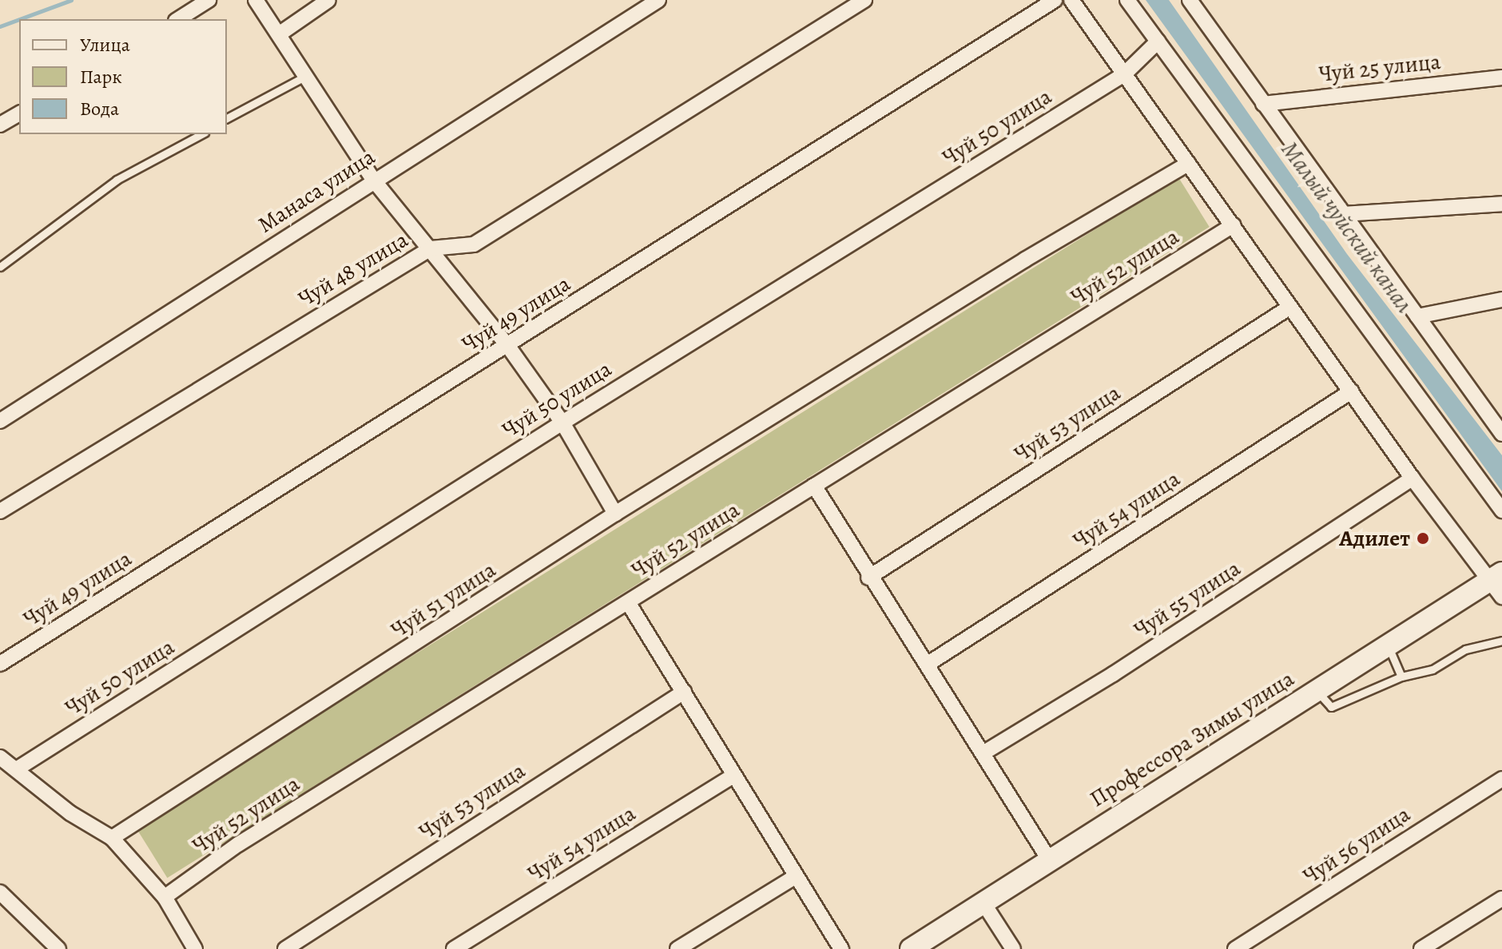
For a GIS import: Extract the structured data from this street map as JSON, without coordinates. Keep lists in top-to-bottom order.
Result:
{
  "streets": {
    "street": [
      "Чуй 25 улица",
      "Чуй 50 улица",
      "Манаса улица",
      "Чуй 52 улица",
      "Чуй 48 улица",
      "Чуй 49 улица",
      "Чуй 53 улица",
      "Чуй 54 улица",
      "Чуй 55 улица",
      "Чуй 51 улица",
      "Профессора Зимы улица",
      "Чуй 56 улица"
    ]
  },
  "water": ["Малый чуйский канал"],
  "places": ["Адилет"],
  "legend": ["Улица", "Парк", "Вода"]
}
